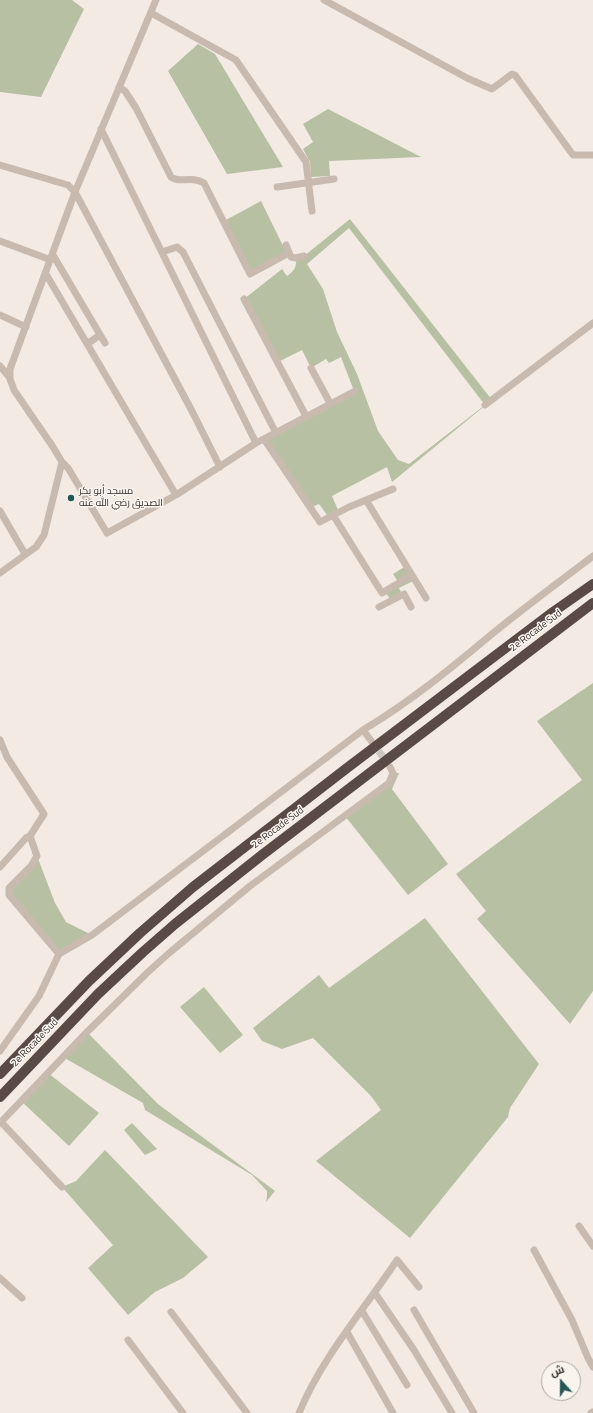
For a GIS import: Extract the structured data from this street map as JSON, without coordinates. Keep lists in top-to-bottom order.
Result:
{
  "streets": {
    "highway": ["2e Rocade Sud"]
  },
  "places": ["مسجد أبو بكر الصديق رضي الله عنه"],
  "north": "top"
}
